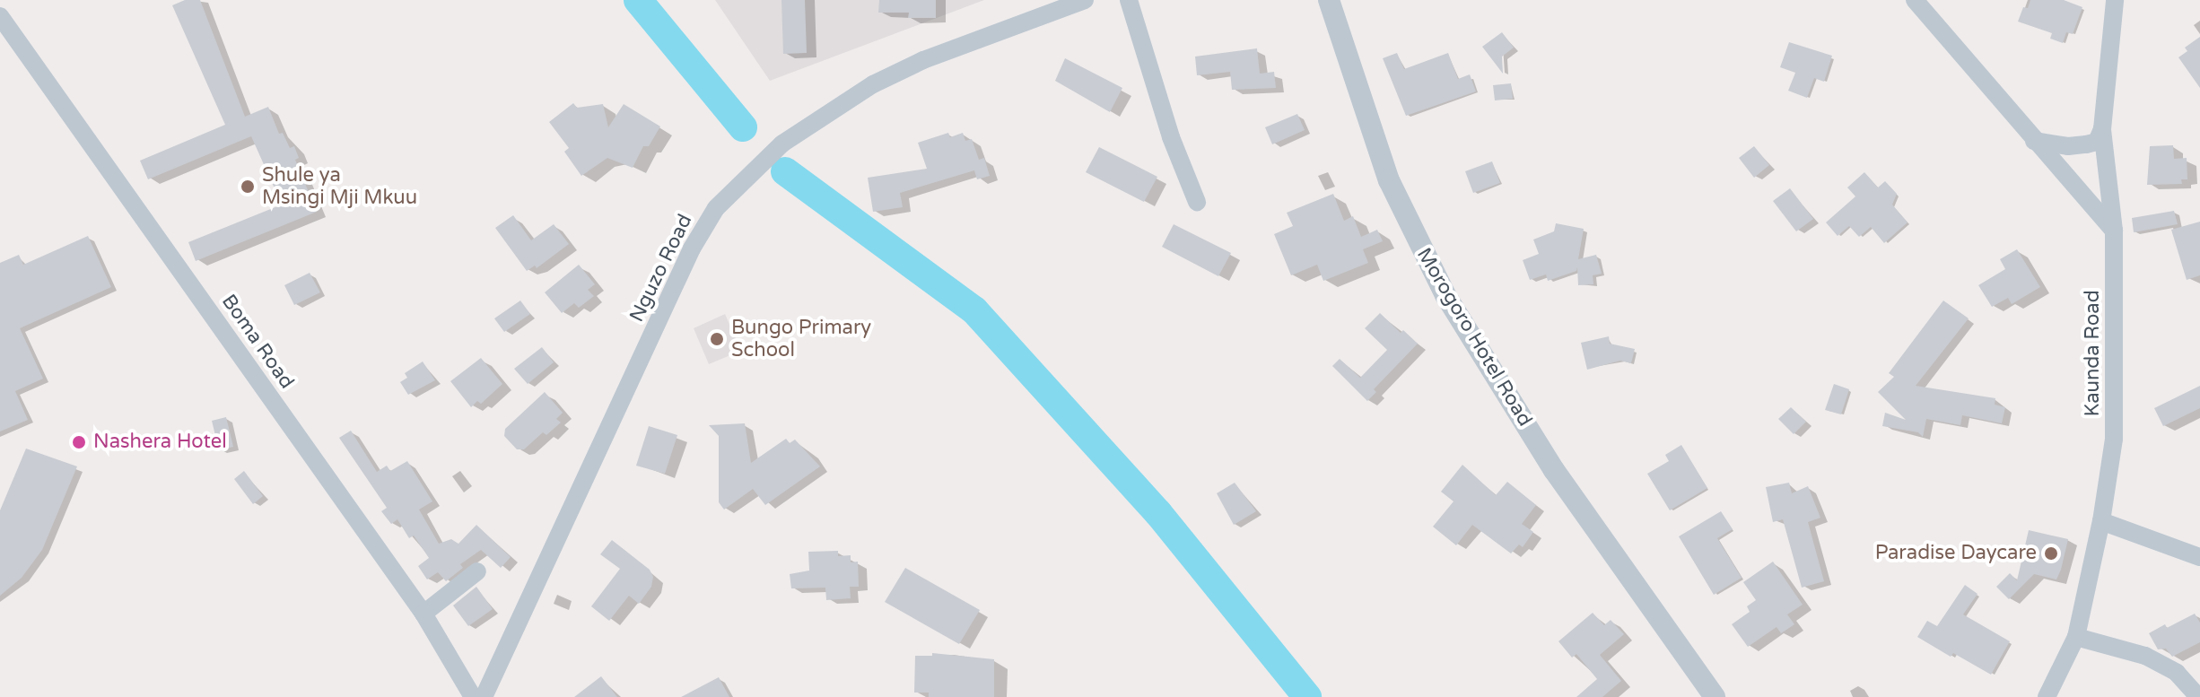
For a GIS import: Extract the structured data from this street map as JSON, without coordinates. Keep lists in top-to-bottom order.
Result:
{
  "streets": {
    "street": [
      "Nguzo Road",
      "Morogoro Hotel Road",
      "Boma Road",
      "Kaunda Road"
    ]
  },
  "places": [
    "Shule ya Msingi Mji Mkuu",
    "Bungo Primary School",
    "Nashera Hotel",
    "Paradise Daycare"
  ]
}
